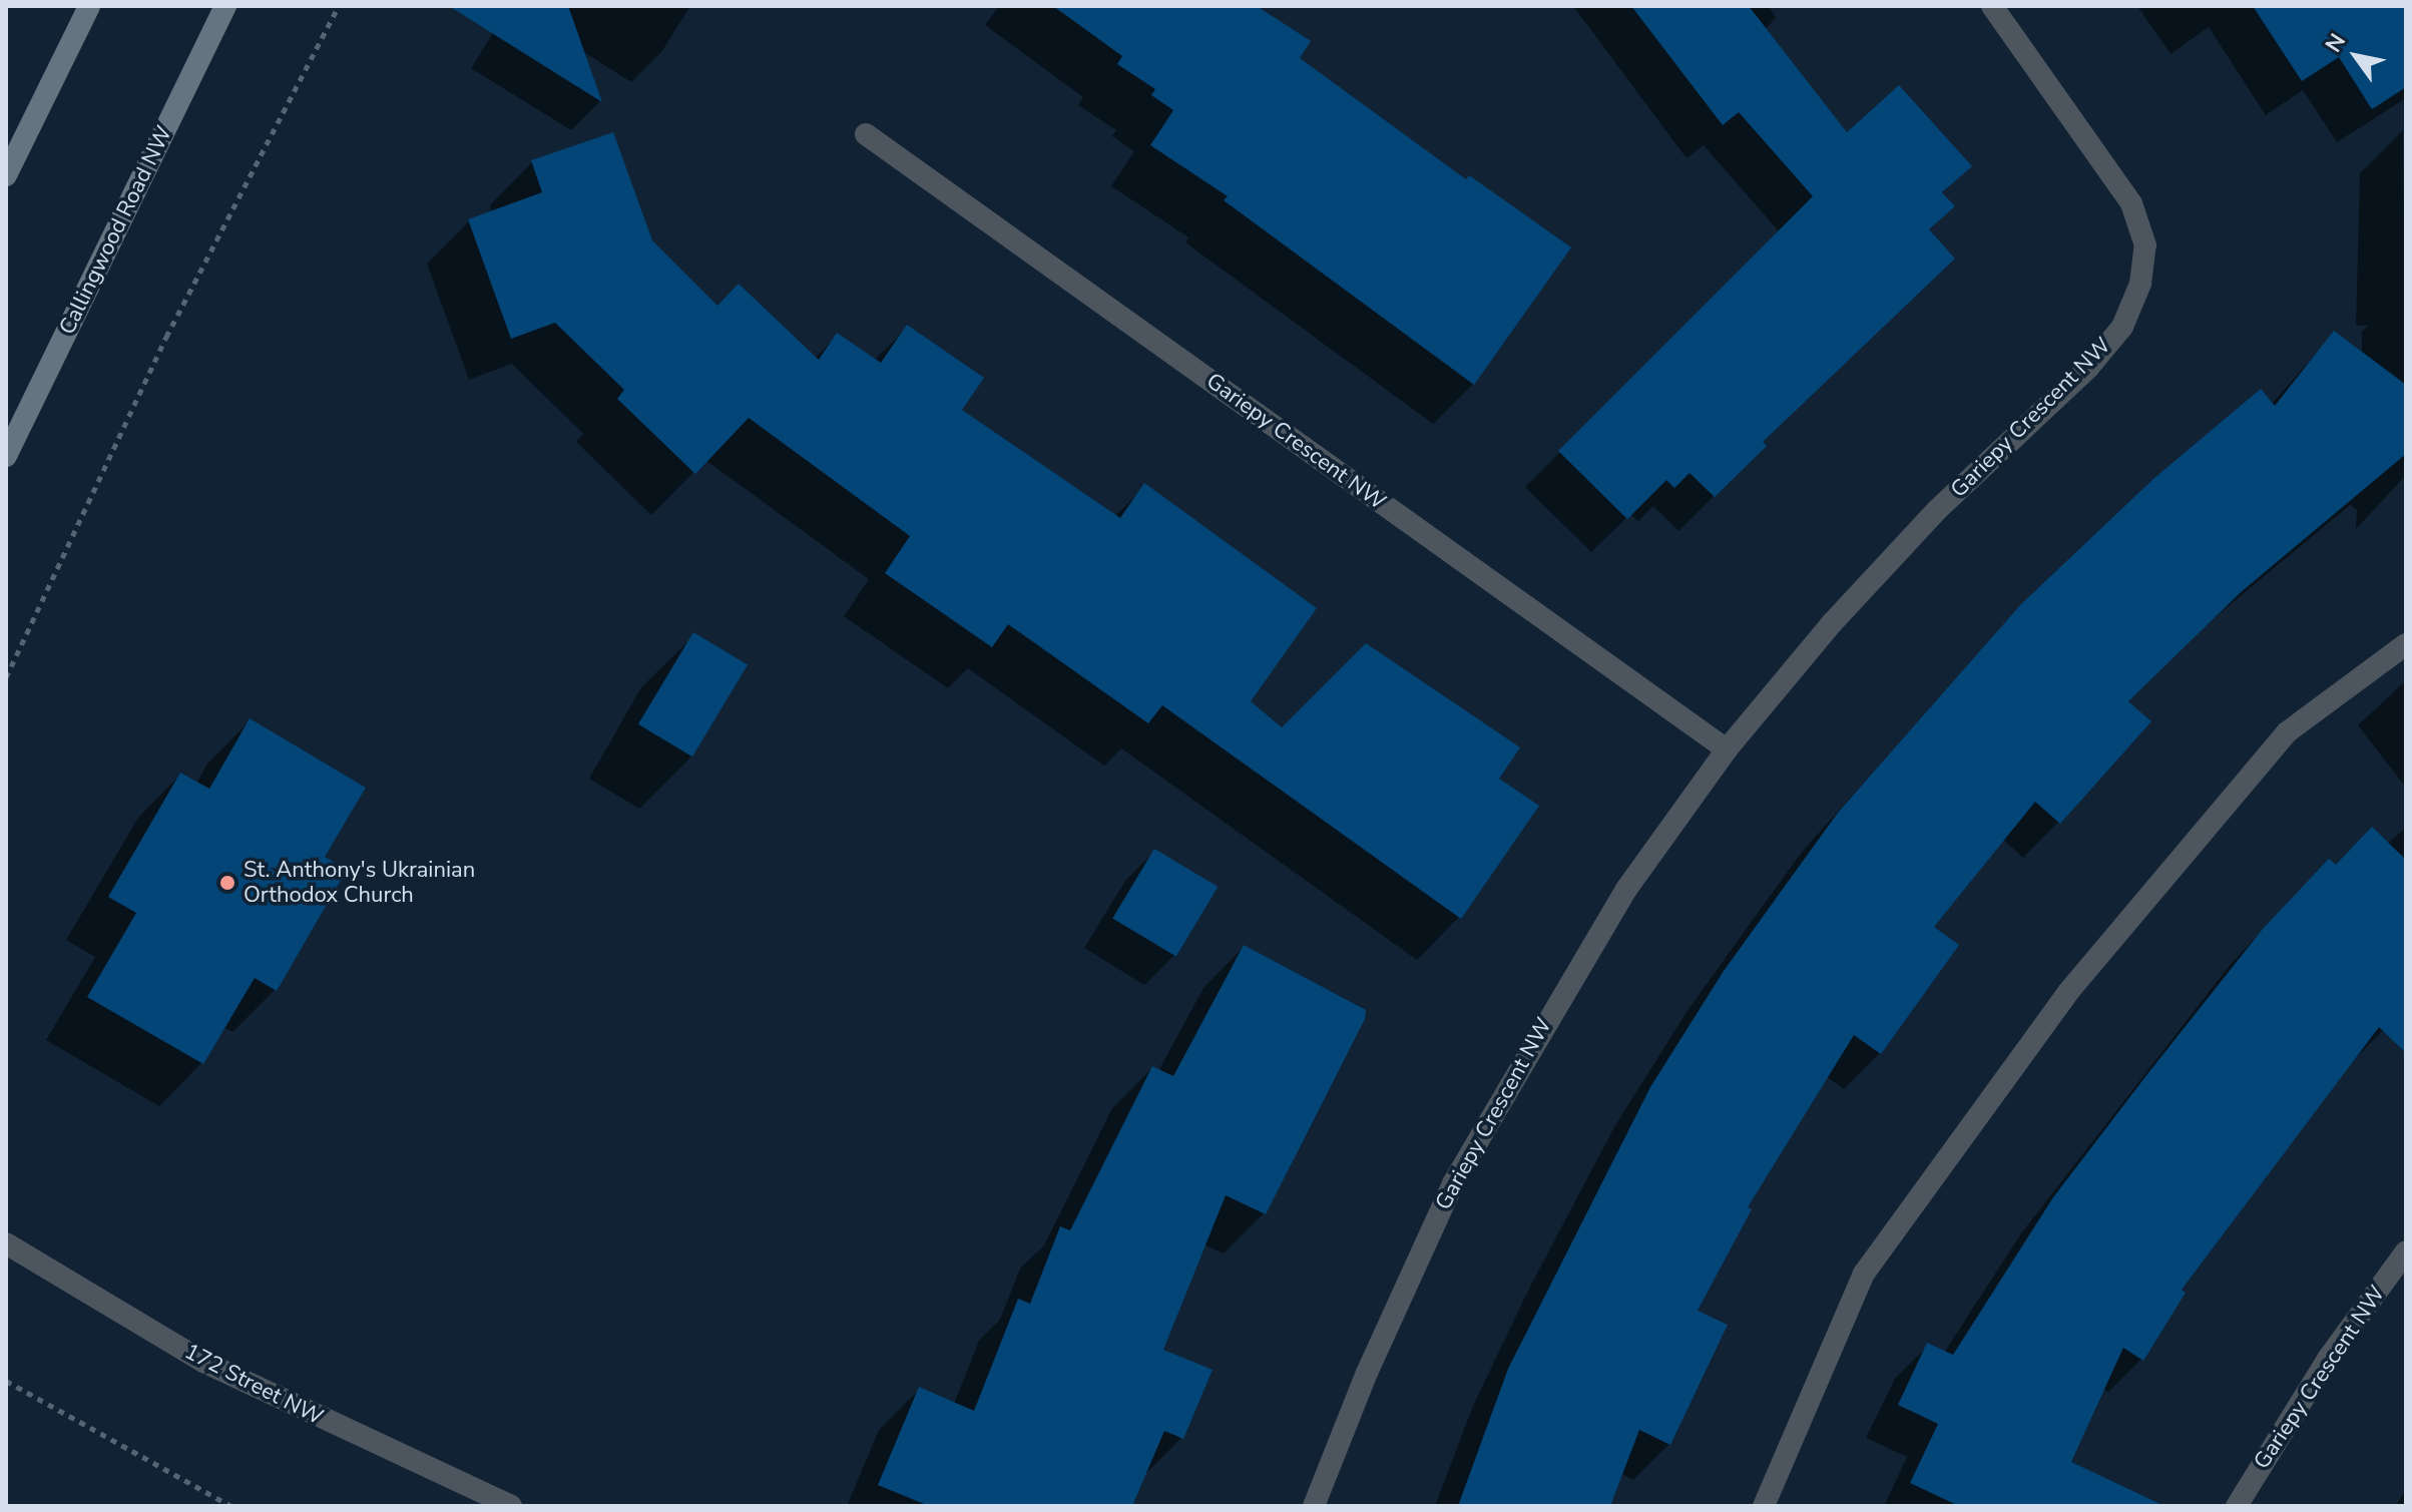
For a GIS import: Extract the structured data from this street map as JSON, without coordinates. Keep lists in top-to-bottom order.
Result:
{
  "streets": {
    "main road": ["Callingwood Road NW"],
    "street": ["Gariepy Crescent NW", "172 Street NW"]
  },
  "places": ["St. Anthony's Ukrainian Orthodox Church"],
  "north": "top left"
}
